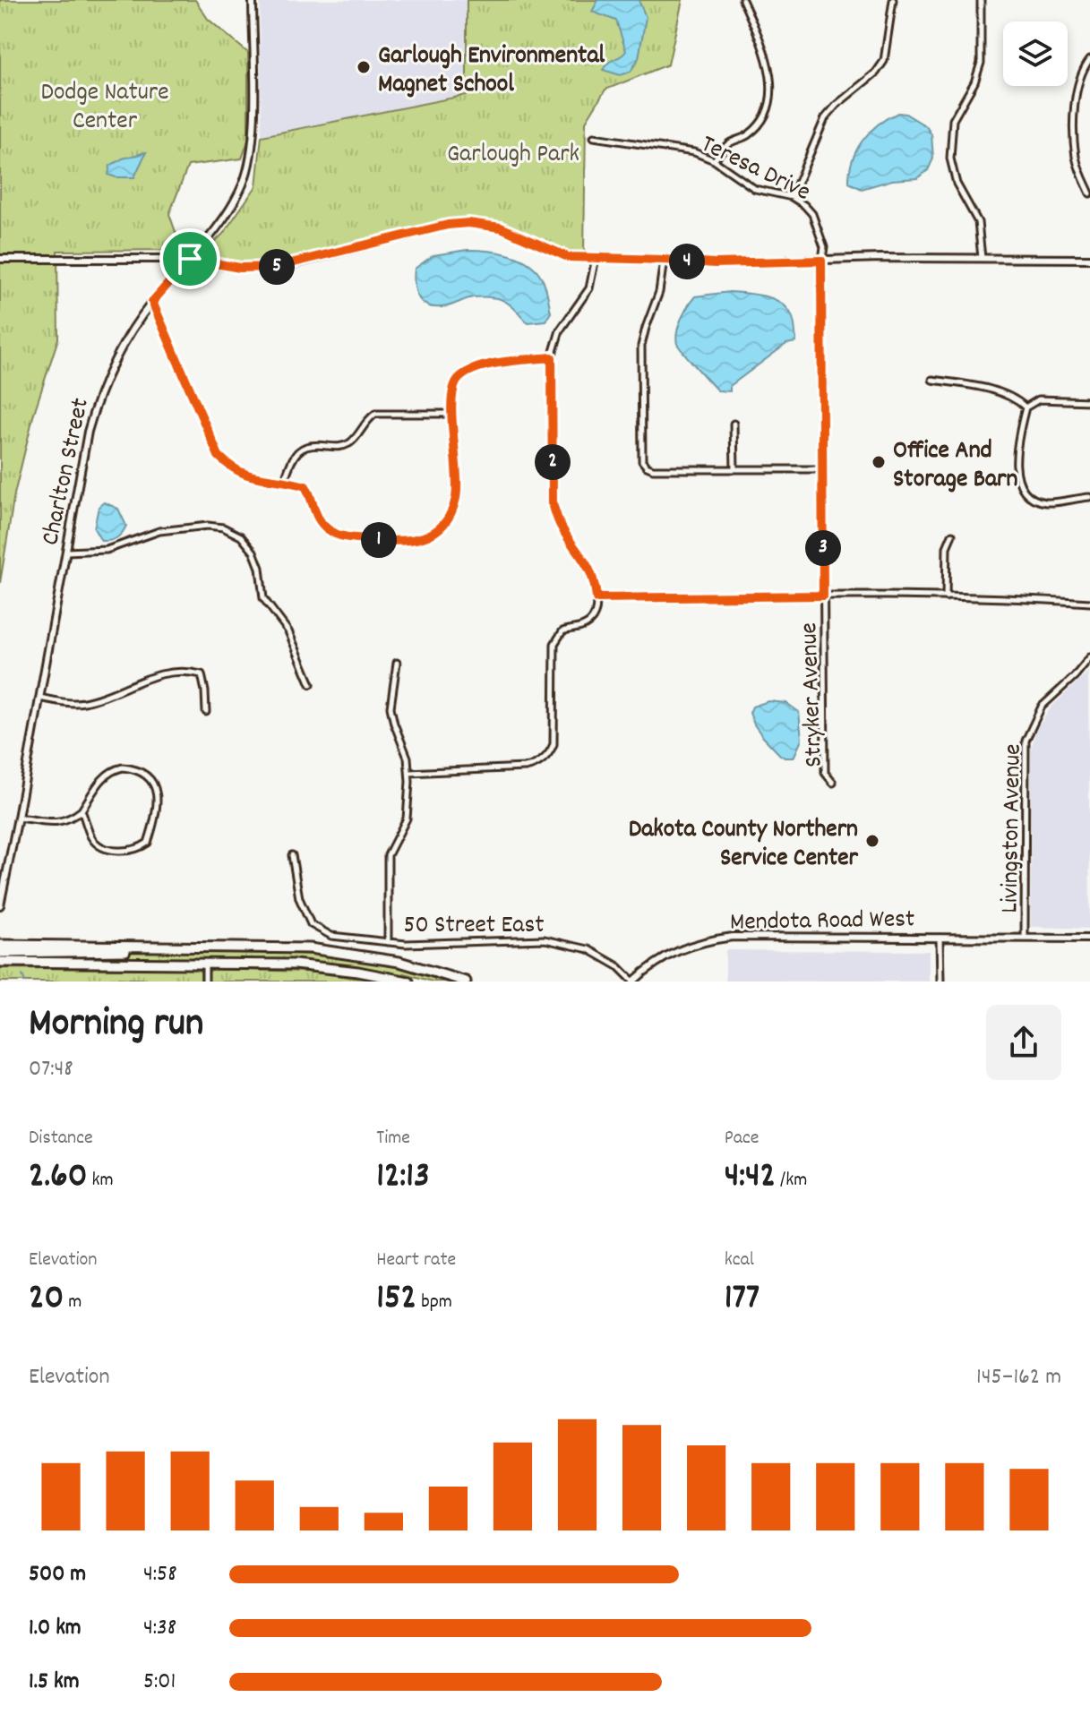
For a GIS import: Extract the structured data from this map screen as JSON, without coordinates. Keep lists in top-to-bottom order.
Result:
{
  "streets": {
    "street": [
      "Teresa Drive",
      "Charlton Street",
      "Stryker Avenue",
      "Livingston Avenue",
      "Mendota Road West",
      "50 Street East"
    ]
  },
  "crossings": [
    ["Teresa Drive", "Stryker Avenue"],
    ["Livingston Avenue", "Mendota Road West"],
    ["Mendota Road West", "50 Street East"]
  ],
  "parks": ["Dodge Nature Center", "Garlough Park"],
  "places": ["Garlough Environmental Magnet School", "Office And Storage Barn", "Dakota County Northern Service Center"],
  "page": {
    "pins": [
      "4",
      "5",
      "2",
      "1",
      "3"
    ],
    "heading": ["Morning run", "07:48"],
    "stats": [
      ["Distance", "2.60 km"],
      ["Time", "12:13"],
      ["Pace", "4:42 /km"],
      ["Elevation", "20 m"],
      ["Heart rate", "152 bpm"],
      ["kcal", "177"]
    ],
    "chart": ["Elevation", "145–162 m"],
    "list": [
      {
        "name": "500 m",
        "note": "4:58"
      },
      {
        "name": "1.0 km",
        "note": "4:38"
      },
      {
        "name": "1.5 km",
        "note": "5:01"
      }
    ]
  }
}
